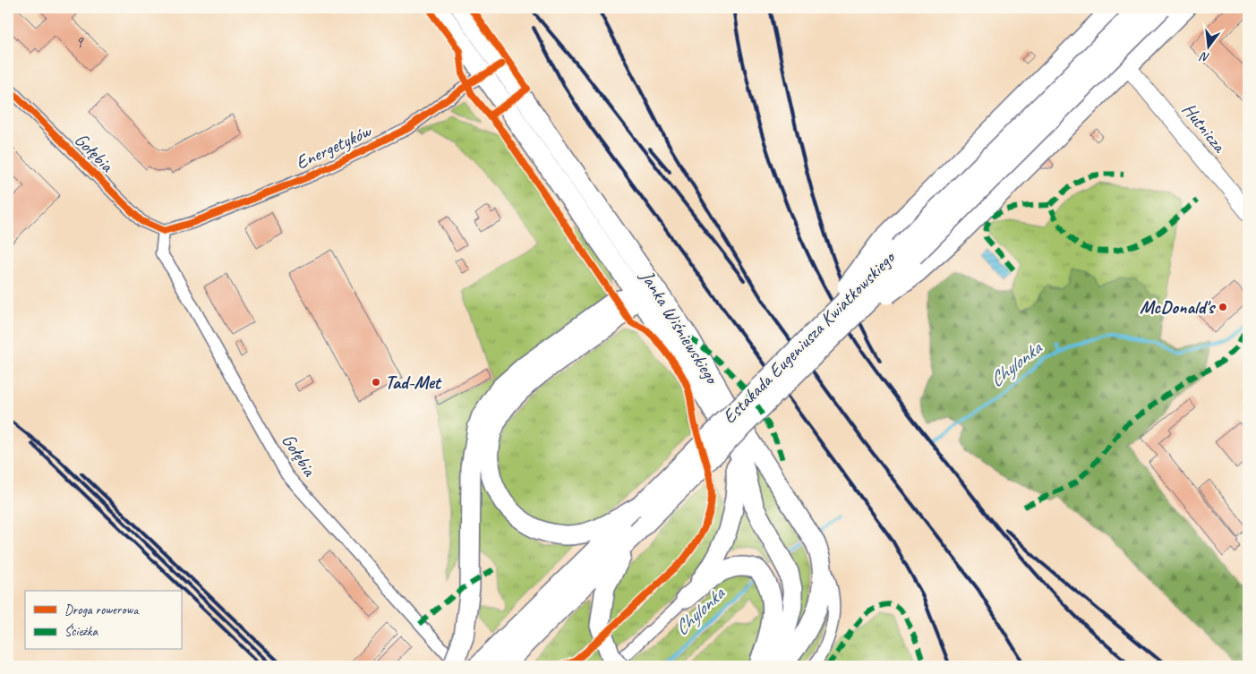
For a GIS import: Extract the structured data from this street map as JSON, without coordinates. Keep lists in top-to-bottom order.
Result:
{
  "streets": {
    "highway": ["Janka Wiśniewskiego", "Estakada Eugeniusza Kwiatkowskiego"],
    "main road": ["Hutnicza"],
    "street": ["Energetyków", "Gołębia"]
  },
  "crossings": [
    ["Energetyków", "Gołębia"],
    ["Energetyków", "Janka Wiśniewskiego"]
  ],
  "water": ["Chylonka"],
  "places": ["McDonald's", "Tad-Met"],
  "house_numbers": ["9"],
  "legend": ["Droga rowerowa", "Ścieżka"],
  "north": "bottom"
}
